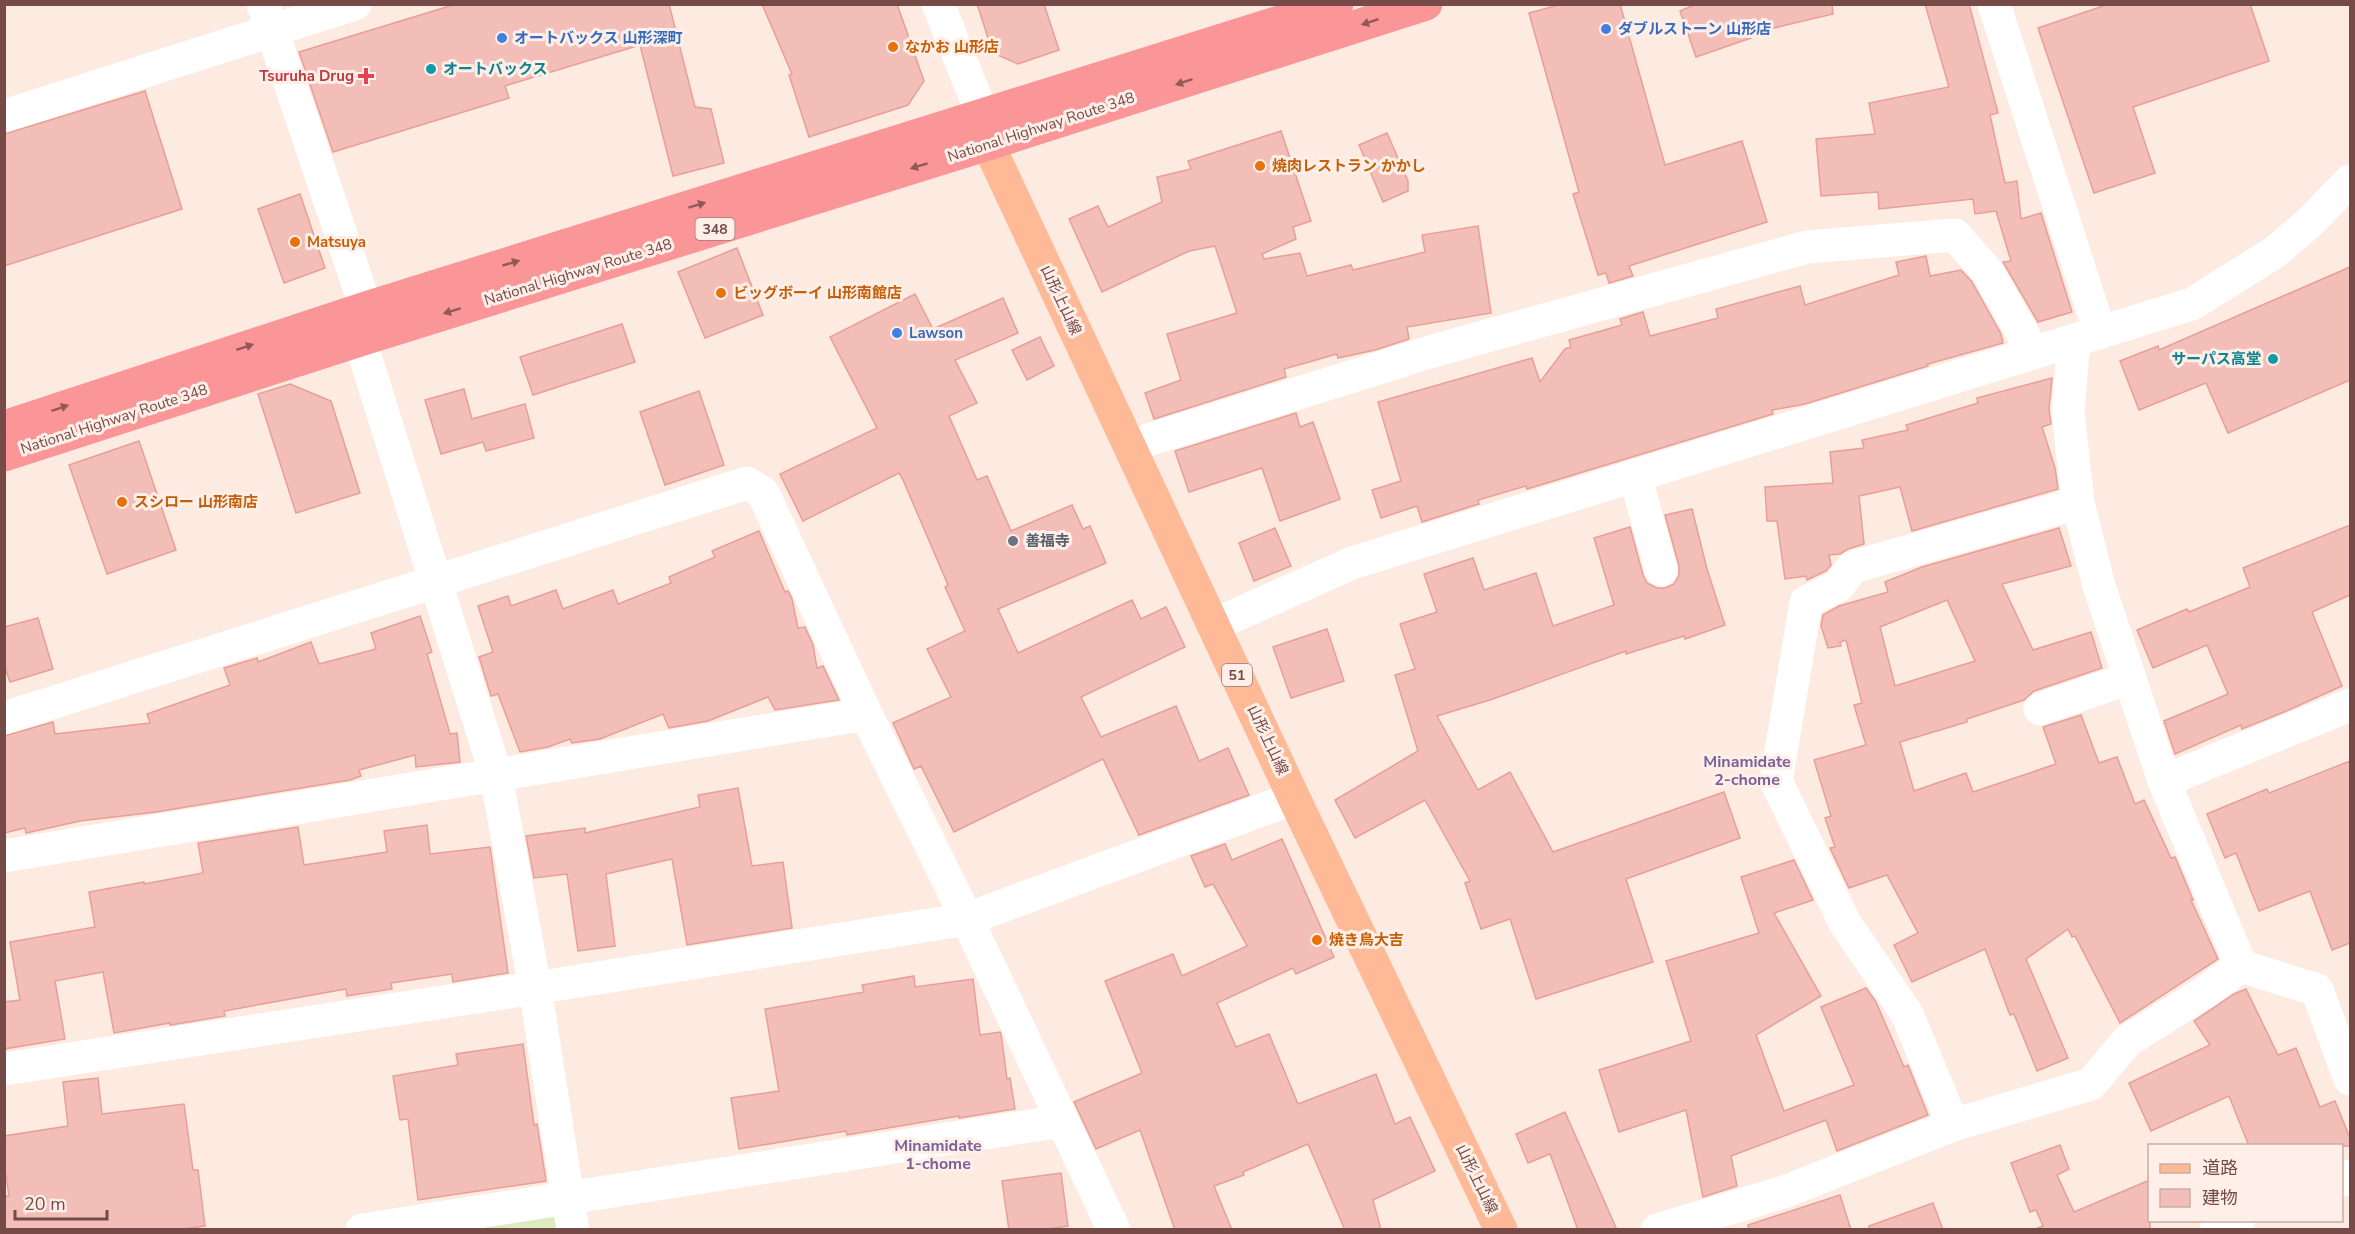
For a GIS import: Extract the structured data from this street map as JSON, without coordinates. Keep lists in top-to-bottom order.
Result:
{
  "streets": {
    "highway": ["National Highway Route 348", "348"],
    "main road": ["山形上山線", "51"]
  },
  "crossings": [
    ["National Highway Route 348", "山形上山線"]
  ],
  "districts": ["Minamidate 2-chome", "Minamidate 1-chome"],
  "places": {
    "other": [
      "ダブルストーン 山形店",
      "オートバックス 山形深町",
      "なかお 山形店",
      "オートバックス",
      "焼肉レストラン かかし",
      "Matsuya",
      "ビッグボーイ 山形南館店",
      "Lawson",
      "サーパス高堂",
      "スシロー 山形南店",
      "善福寺",
      "焼き鳥大吉"
    ],
    "health": ["Tsuruha Drug"]
  },
  "legend": ["道路", "建物"],
  "scale_bar": "20 m"
}
